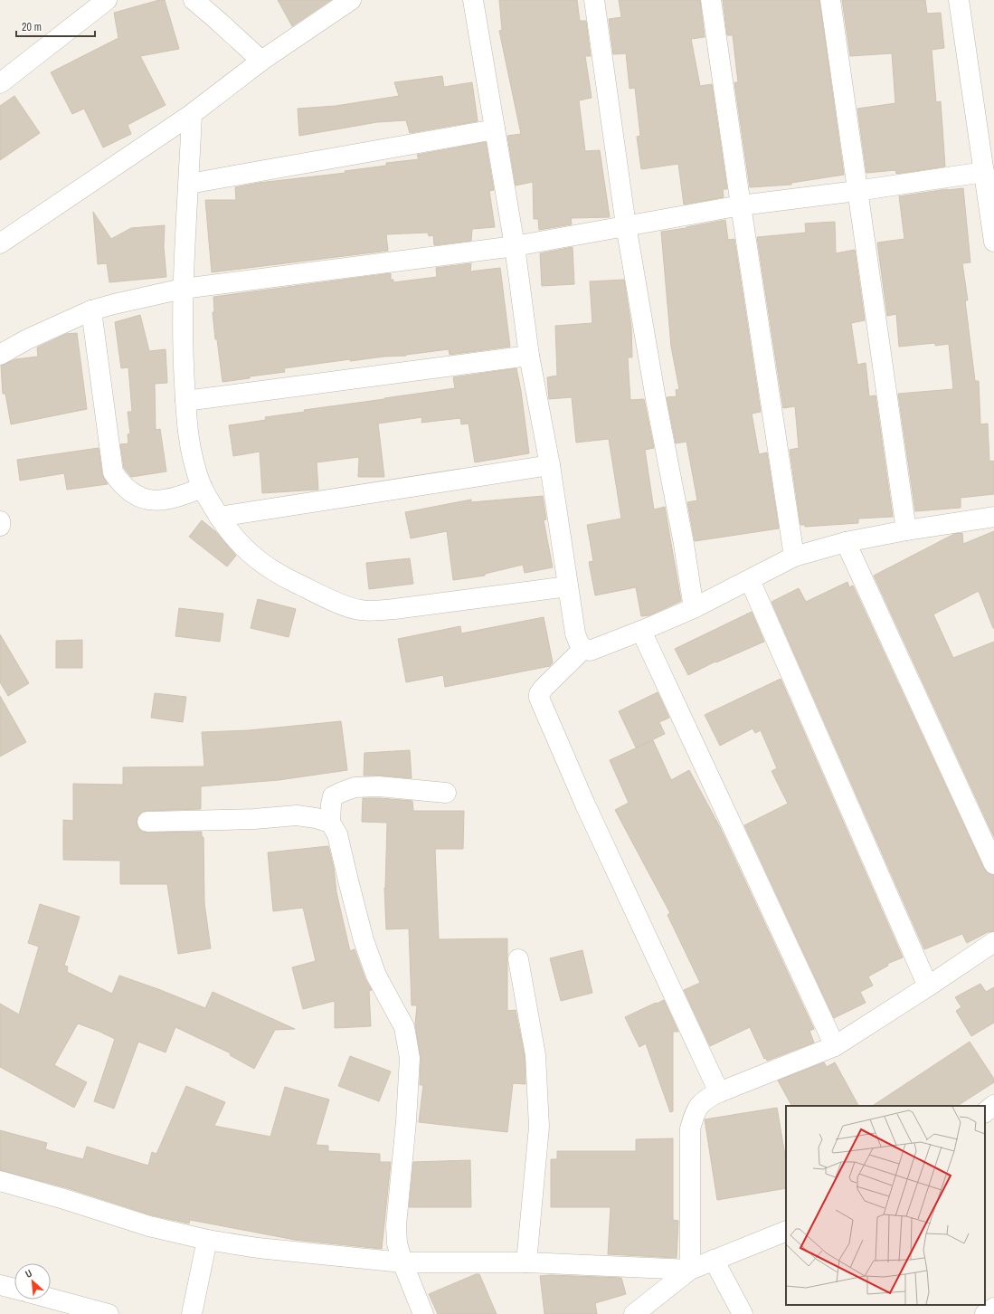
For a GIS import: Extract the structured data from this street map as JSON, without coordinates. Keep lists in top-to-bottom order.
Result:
{
  "scale_bar": "20 m",
  "north": "top left"
}
